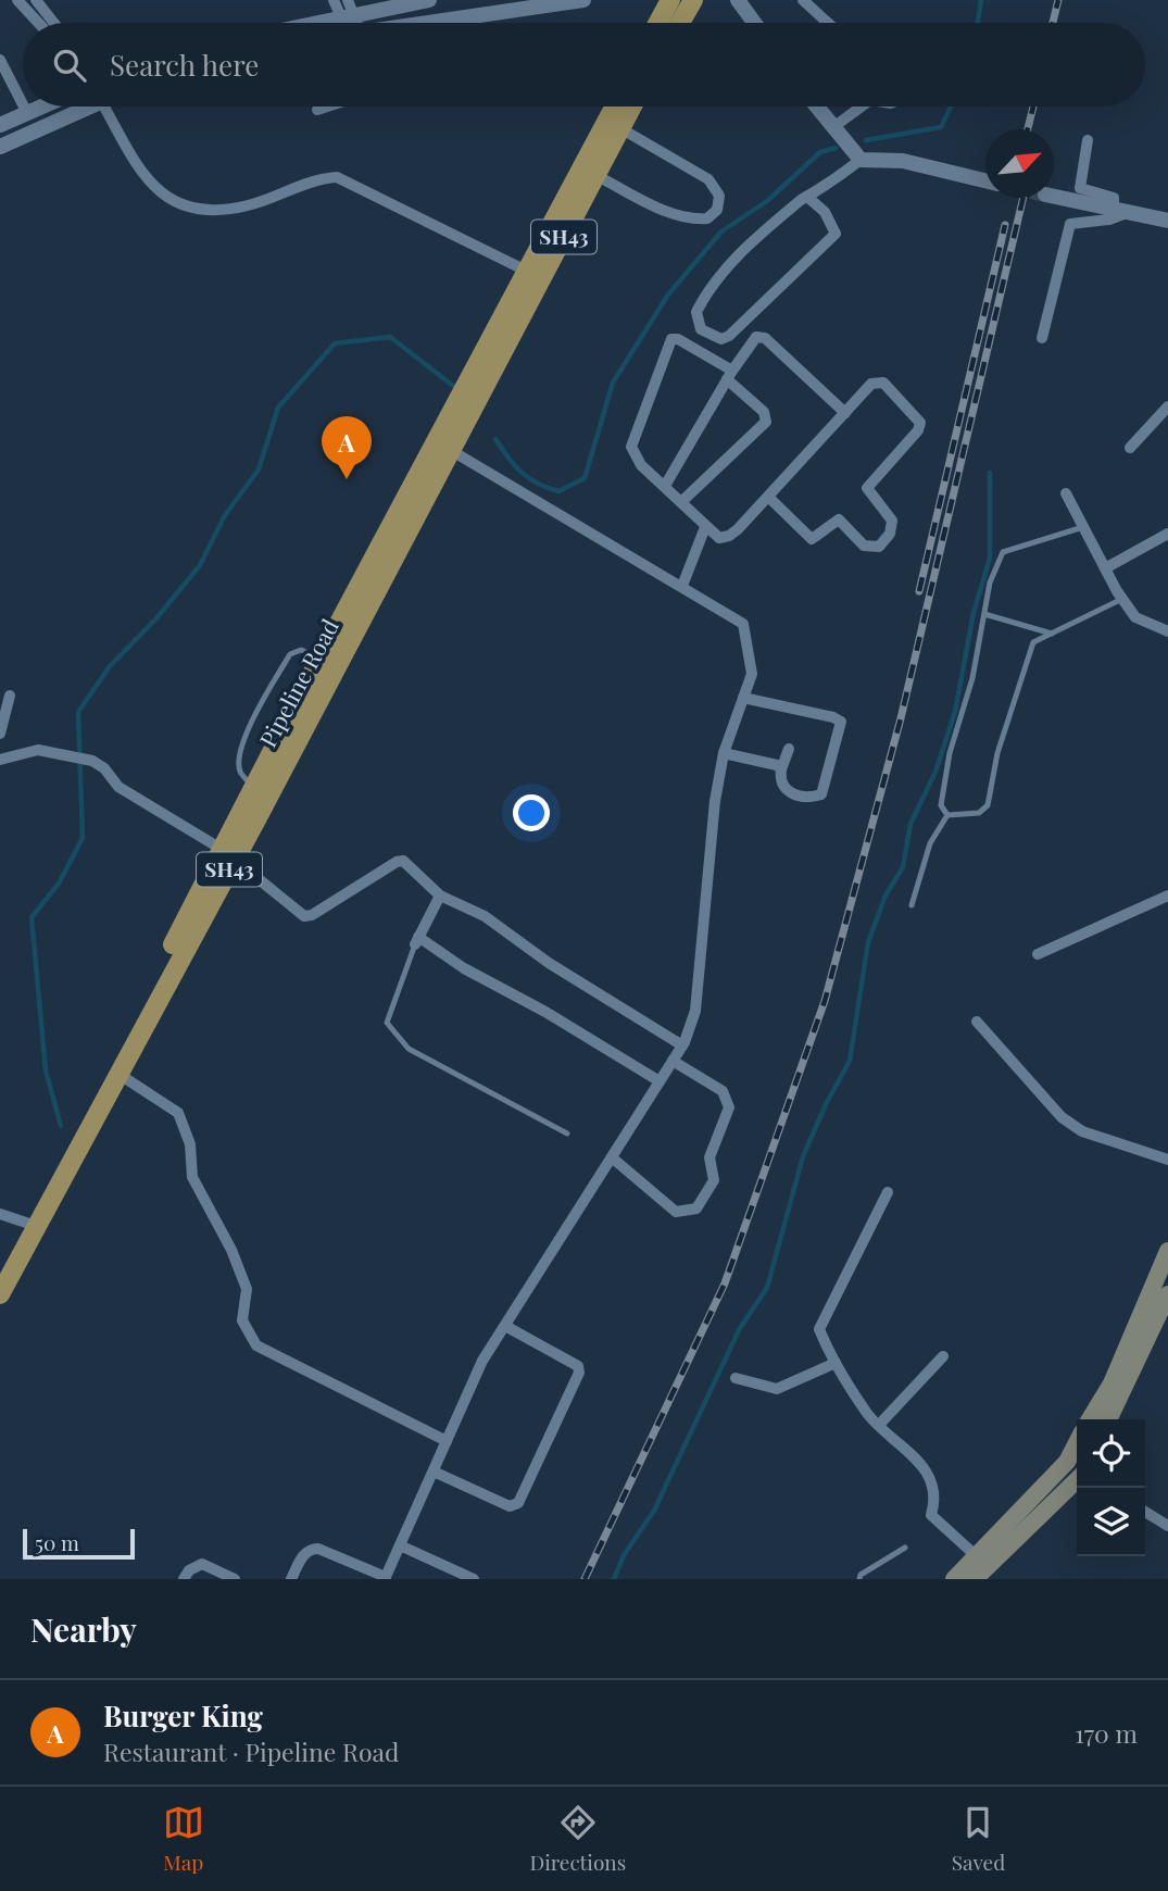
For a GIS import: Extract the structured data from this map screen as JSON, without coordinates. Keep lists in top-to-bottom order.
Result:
{
  "streets": {
    "main road": ["SH43", "Pipeline Road"]
  },
  "scale_bar": "50 m",
  "north": "top right",
  "page": {
    "search": "Search here",
    "pins": "A",
    "scale": "50 m",
    "heading": "Nearby",
    "list": [
      {
        "mark": "A",
        "name": "Burger King",
        "note": "Restaurant · Pipeline Road",
        "value": "170 m"
      }
    ],
    "nav": ["Map", "Directions", "Saved"]
  }
}
